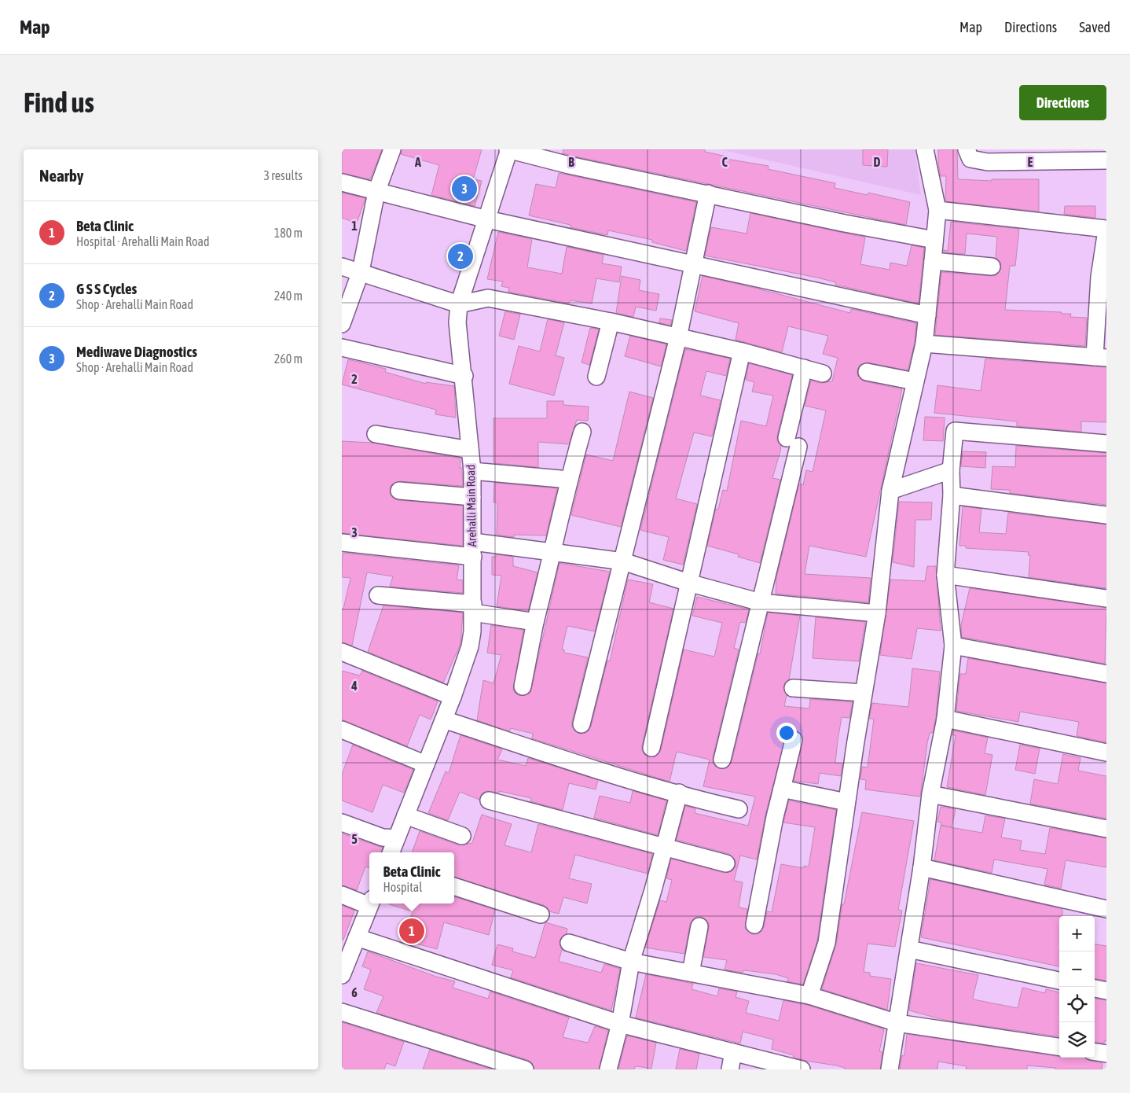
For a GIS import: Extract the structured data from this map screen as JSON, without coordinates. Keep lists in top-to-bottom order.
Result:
{
  "streets": {
    "street": ["Arehalli Main Road"]
  },
  "page": {
    "header": "Map",
    "nav": ["Map", "Directions", "Saved"],
    "buttons": "Directions",
    "title": "Find us",
    "heading": ["Nearby", "3 results"],
    "pins": ["3", "2", "1"],
    "list": [
      {
        "mark": "1",
        "name": "Beta Clinic",
        "note": "Hospital · Arehalli Main Road",
        "value": "180 m"
      },
      {
        "mark": "2",
        "name": "G S S Cycles",
        "note": "Shop · Arehalli Main Road",
        "value": "240 m"
      },
      {
        "mark": "3",
        "name": "Mediwave Diagnostics",
        "note": "Shop · Arehalli Main Road",
        "value": "260 m"
      }
    ],
    "popup": ["Beta Clinic", "Hospital"],
    "map_buttons": ["+", "−"]
  },
  "grid": {
    "columns": [
      "A",
      "B",
      "C",
      "D",
      "E"
    ],
    "rows": [
      "1",
      "2",
      "3",
      "4",
      "5",
      "6"
    ]
  }
}
